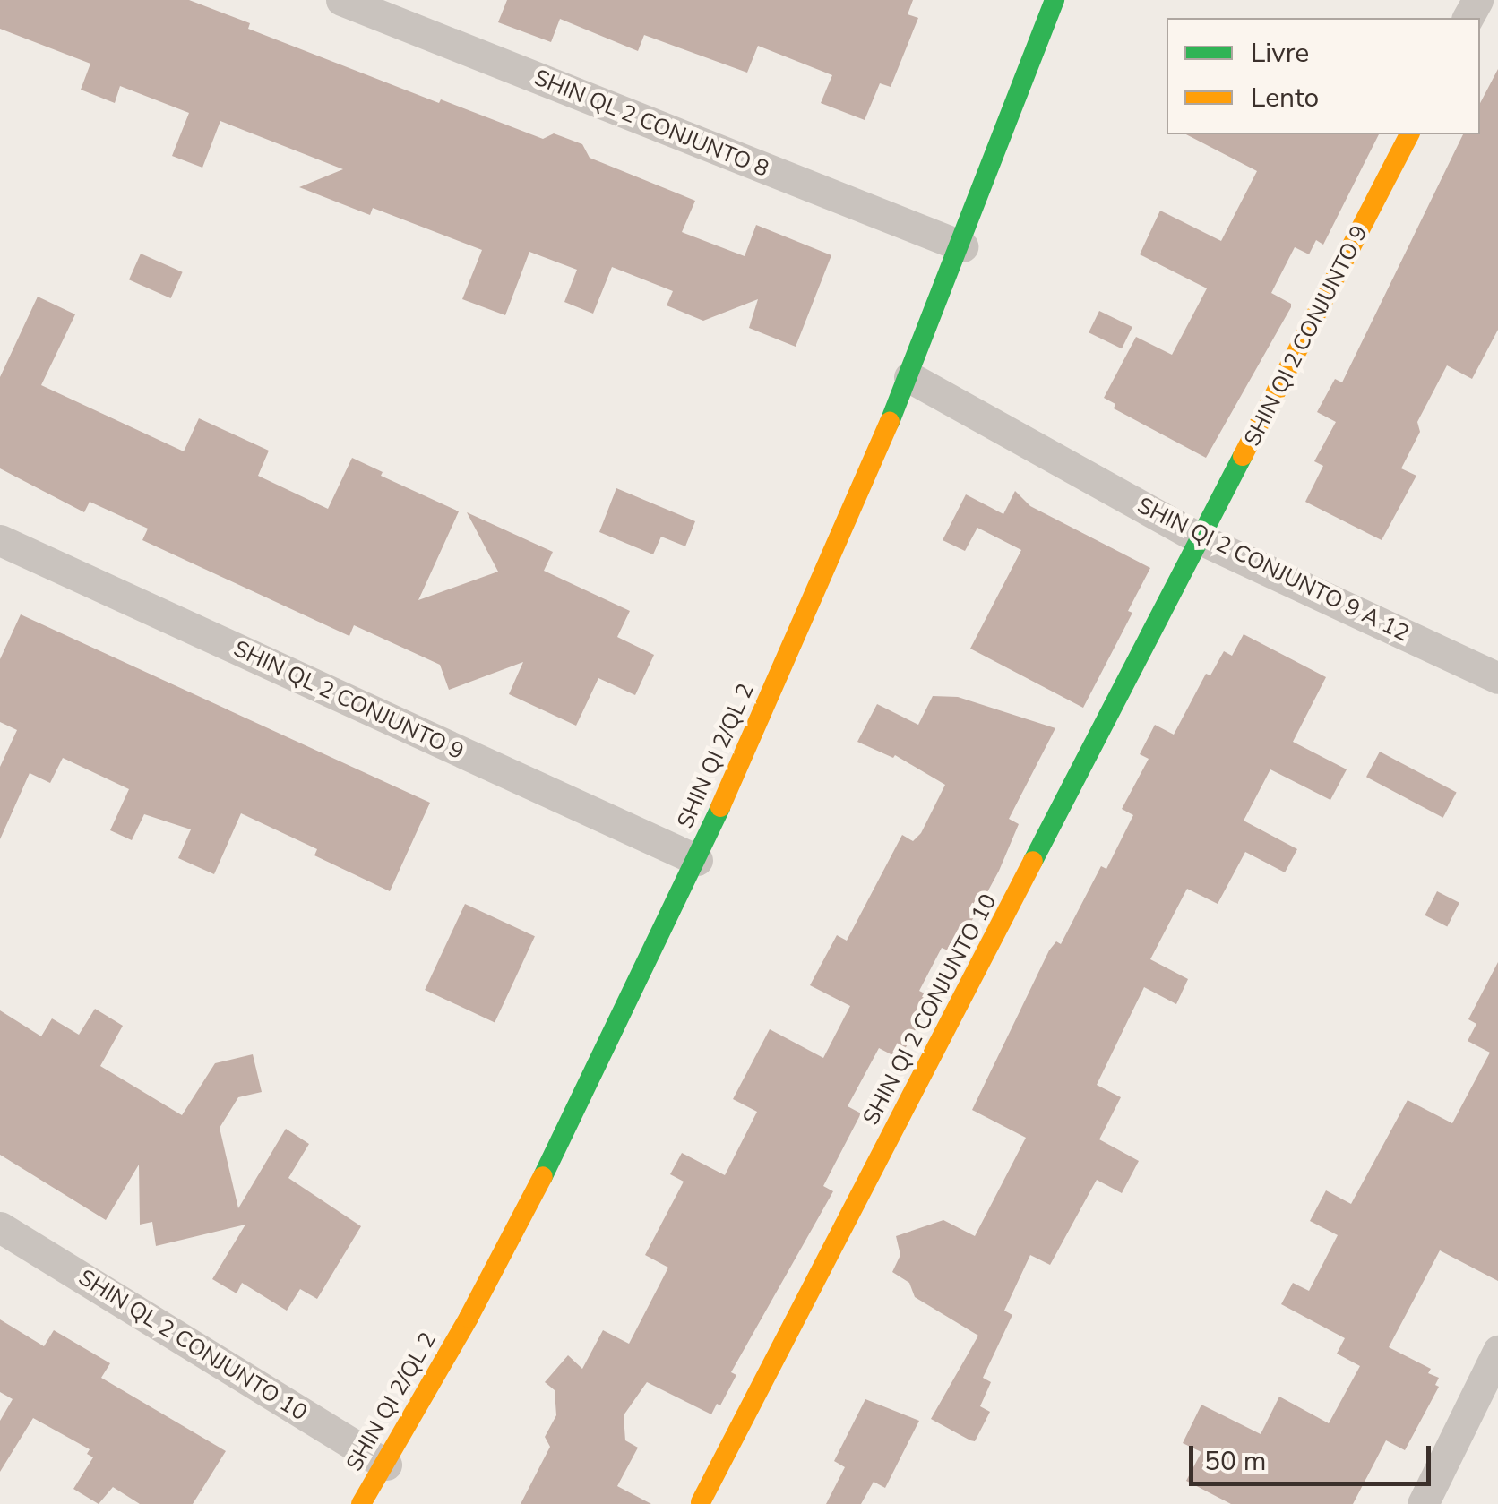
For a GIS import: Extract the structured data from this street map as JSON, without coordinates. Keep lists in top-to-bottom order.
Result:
{
  "streets": {
    "street": [
      "SHIN QL 2 CONJUNTO 8",
      "SHIN QI 2 CONJUNTO 9",
      "SHIN QI 2 CONJUNTO 9 A 12",
      "SHIN QL 2 CONJUNTO 9",
      "SHIN QI 2/QL 2",
      "SHIN QI 2 CONJUNTO 10",
      "SHIN QL 2 CONJUNTO 10"
    ]
  },
  "crossings": [
    ["SHIN QL 2 CONJUNTO 8", "SHIN QI 2/QL 2"],
    ["SHIN QI 2 CONJUNTO 9", "SHIN QI 2 CONJUNTO 9 A 12"],
    ["SHIN QI 2 CONJUNTO 9", "SHIN QI 2 CONJUNTO 10"],
    ["SHIN QI 2 CONJUNTO 9 A 12", "SHIN QI 2/QL 2"],
    ["SHIN QI 2 CONJUNTO 9 A 12", "SHIN QI 2 CONJUNTO 10"],
    ["SHIN QL 2 CONJUNTO 9", "SHIN QI 2/QL 2"],
    ["SHIN QI 2/QL 2", "SHIN QL 2 CONJUNTO 10"]
  ],
  "legend": ["Livre", "Lento"],
  "scale_bar": "50 m"
}
